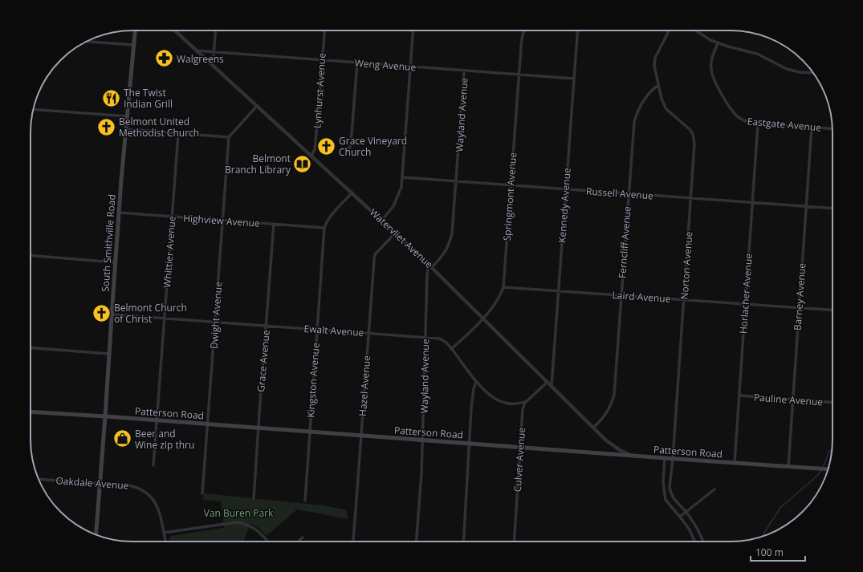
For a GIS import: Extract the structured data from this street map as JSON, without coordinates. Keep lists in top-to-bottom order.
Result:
{
  "streets": {
    "main road": ["South Smithville Road", "Patterson Road"],
    "street": [
      "Weng Avenue",
      "Lynhurst Avenue",
      "Wayland Avenue",
      "Eastgate Avenue",
      "Russell Avenue",
      "Springmont Avenue",
      "Kennedy Avenue",
      "Highview Avenue",
      "Watervliet Avenue",
      "Ferncliff Avenue",
      "Whittier Avenue",
      "Norton Avenue",
      "Horlacher Avenue",
      "Laird Avenue",
      "Barney Avenue",
      "Dwight Avenue",
      "Ewalt Avenue",
      "Grace Avenue",
      "Kingston Avenue",
      "Hazel Avenue",
      "Pauline Avenue",
      "Culver Avenue",
      "Oakdale Avenue"
    ]
  },
  "crossings": [
    ["Weng Avenue", "Lynhurst Avenue"],
    ["Weng Avenue", "Wayland Avenue"],
    ["Weng Avenue", "Springmont Avenue"],
    ["Weng Avenue", "Kennedy Avenue"],
    ["Weng Avenue", "Watervliet Avenue"],
    ["Lynhurst Avenue", "Watervliet Avenue"],
    ["Wayland Avenue", "Russell Avenue"],
    ["Wayland Avenue", "Watervliet Avenue"],
    ["Wayland Avenue", "Ewalt Avenue"],
    ["Wayland Avenue", "Patterson Road"],
    ["Eastgate Avenue", "Horlacher Avenue"],
    ["Eastgate Avenue", "Barney Avenue"],
    ["Russell Avenue", "Springmont Avenue"],
    ["Russell Avenue", "Kennedy Avenue"],
    ["Russell Avenue", "Ferncliff Avenue"],
    ["Russell Avenue", "Norton Avenue"],
    ["Russell Avenue", "Horlacher Avenue"],
    ["Russell Avenue", "Barney Avenue"],
    ["Springmont Avenue", "Watervliet Avenue"],
    ["Springmont Avenue", "Laird Avenue"],
    ["Springmont Avenue", "Ewalt Avenue"],
    ["Kennedy Avenue", "Watervliet Avenue"],
    ["Kennedy Avenue", "Laird Avenue"],
    ["Highview Avenue", "South Smithville Road"],
    ["Highview Avenue", "Whittier Avenue"],
    ["Highview Avenue", "Dwight Avenue"],
    ["Highview Avenue", "Grace Avenue"],
    ["Highview Avenue", "Kingston Avenue"],
    ["Watervliet Avenue", "Ferncliff Avenue"],
    ["Watervliet Avenue", "Kingston Avenue"],
    ["Watervliet Avenue", "Hazel Avenue"],
    ["Watervliet Avenue", "Patterson Road"],
    ["Ferncliff Avenue", "Norton Avenue"],
    ["Ferncliff Avenue", "Laird Avenue"],
    ["South Smithville Road", "Ewalt Avenue"],
    ["South Smithville Road", "Patterson Road"],
    ["South Smithville Road", "Oakdale Avenue"],
    ["Whittier Avenue", "Ewalt Avenue"],
    ["Whittier Avenue", "Patterson Road"],
    ["Norton Avenue", "Laird Avenue"],
    ["Norton Avenue", "Patterson Road"],
    ["Horlacher Avenue", "Laird Avenue"],
    ["Horlacher Avenue", "Pauline Avenue"],
    ["Horlacher Avenue", "Patterson Road"],
    ["Laird Avenue", "Barney Avenue"],
    ["Barney Avenue", "Pauline Avenue"],
    ["Barney Avenue", "Patterson Road"],
    ["Dwight Avenue", "Ewalt Avenue"],
    ["Dwight Avenue", "Patterson Road"],
    ["Ewalt Avenue", "Grace Avenue"],
    ["Ewalt Avenue", "Kingston Avenue"],
    ["Ewalt Avenue", "Hazel Avenue"],
    ["Ewalt Avenue", "Culver Avenue"],
    ["Grace Avenue", "Patterson Road"],
    ["Kingston Avenue", "Patterson Road"],
    ["Hazel Avenue", "Patterson Road"],
    ["Patterson Road", "Culver Avenue"]
  ],
  "parks": ["Van Buren Park"],
  "places": {
    "pharmacy": ["Walgreens"],
    "restaurant": ["The Twist Indian Grill"],
    "church": ["Belmont United Methodist Church", "Grace Vineyard Church", "Belmont Church of Christ"],
    "library": ["Belmont Branch Library"],
    "shop": ["Beer and Wine zip thru"]
  },
  "scale_bar": "100 m"
}
